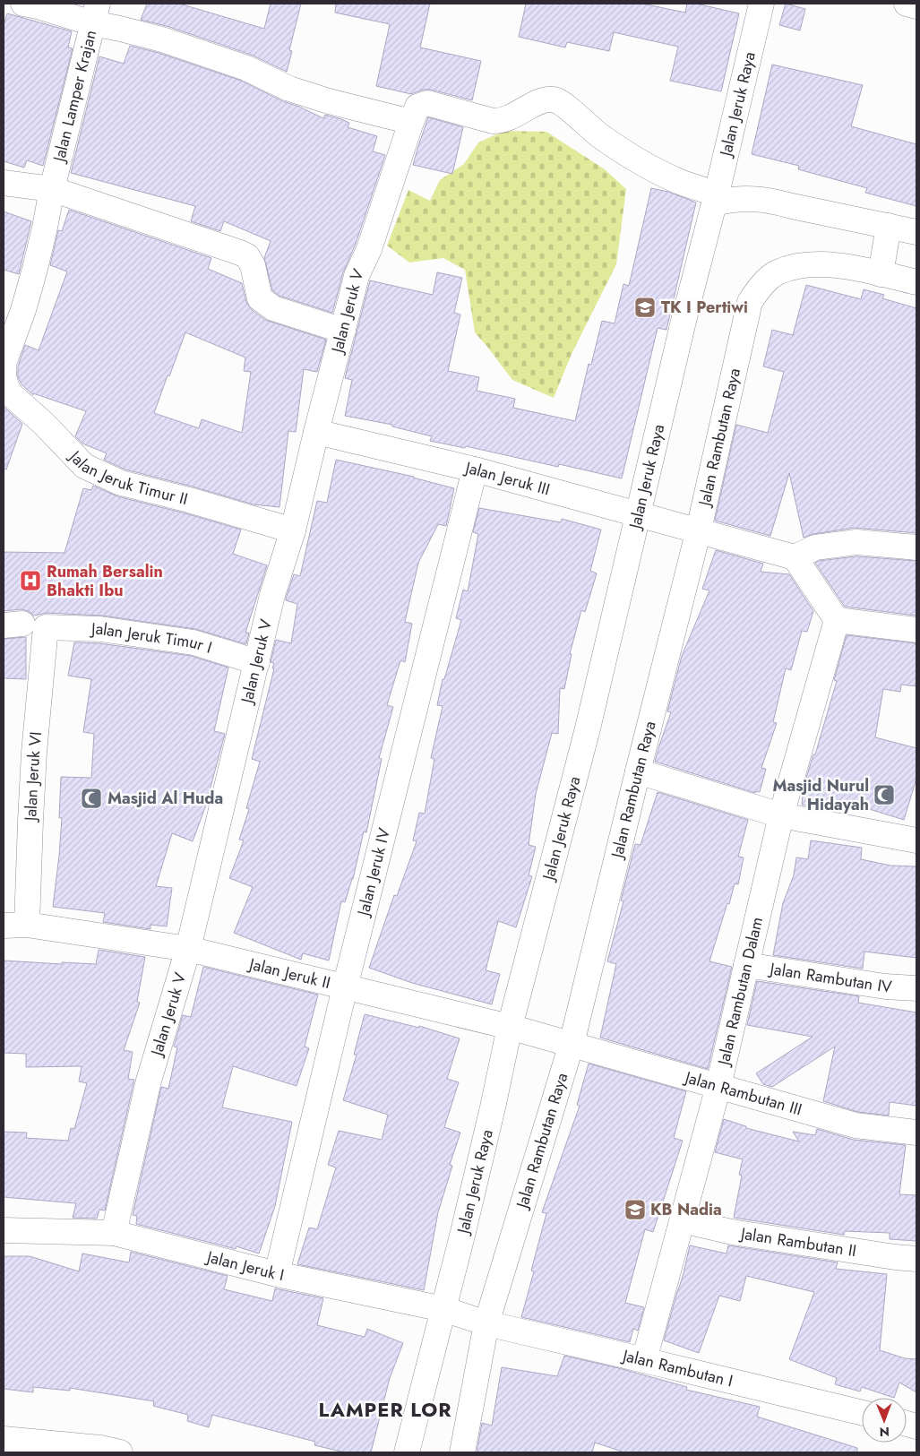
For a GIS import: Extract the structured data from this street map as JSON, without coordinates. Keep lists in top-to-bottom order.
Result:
{
  "streets": {
    "street": [
      "Jalan Lamper Krajan",
      "Jalan Jeruk Raya",
      "Jalan Jeruk V",
      "Jalan Rambutan Raya",
      "Jalan Jeruk Timur II",
      "Jalan Jeruk III",
      "Jalan Jeruk Timur I",
      "Jalan Jeruk VI",
      "Jalan Jeruk IV",
      "Jalan Jeruk II",
      "Jalan Rambutan IV",
      "Jalan Rambutan Dalam",
      "Jalan Rambutan III",
      "Jalan Rambutan II",
      "Jalan Jeruk I",
      "Jalan Rambutan I"
    ]
  },
  "crossings": [
    ["Jalan Lamper Krajan", "Jalan Jeruk Timur II"],
    ["Jalan Jeruk Raya", "Jalan Jeruk V"],
    ["Jalan Jeruk Raya", "Jalan Jeruk III"],
    ["Jalan Jeruk Raya", "Jalan Jeruk II"],
    ["Jalan Jeruk Raya", "Jalan Jeruk I"],
    ["Jalan Jeruk V", "Jalan Jeruk Timur II"],
    ["Jalan Jeruk V", "Jalan Jeruk III"],
    ["Jalan Jeruk V", "Jalan Jeruk Timur I"],
    ["Jalan Jeruk V", "Jalan Jeruk II"],
    ["Jalan Jeruk V", "Jalan Jeruk I"],
    ["Jalan Rambutan Raya", "Jalan Jeruk III"],
    ["Jalan Rambutan Raya", "Jalan Jeruk II"],
    ["Jalan Rambutan Raya", "Jalan Rambutan III"],
    ["Jalan Rambutan Raya", "Jalan Jeruk I"],
    ["Jalan Rambutan Raya", "Jalan Rambutan I"],
    ["Jalan Jeruk III", "Jalan Jeruk IV"],
    ["Jalan Jeruk Timur I", "Jalan Jeruk VI"],
    ["Jalan Jeruk VI", "Jalan Jeruk II"],
    ["Jalan Jeruk IV", "Jalan Jeruk II"],
    ["Jalan Jeruk IV", "Jalan Jeruk I"],
    ["Jalan Jeruk II", "Jalan Rambutan III"],
    ["Jalan Rambutan IV", "Jalan Rambutan Dalam"],
    ["Jalan Rambutan Dalam", "Jalan Rambutan III"],
    ["Jalan Rambutan Dalam", "Jalan Rambutan II"],
    ["Jalan Rambutan Dalam", "Jalan Rambutan I"],
    ["Jalan Jeruk I", "Jalan Rambutan I"]
  ],
  "districts": ["LAMPER LOR"],
  "places": {
    "school or university": ["TK I Pertiwi", "KB Nadia"],
    "hospital": ["Rumah Bersalin Bhakti Ibu"],
    "mosque": ["Masjid Nurul Hidayah", "Masjid Al Huda"]
  },
  "north": "bottom"
}
